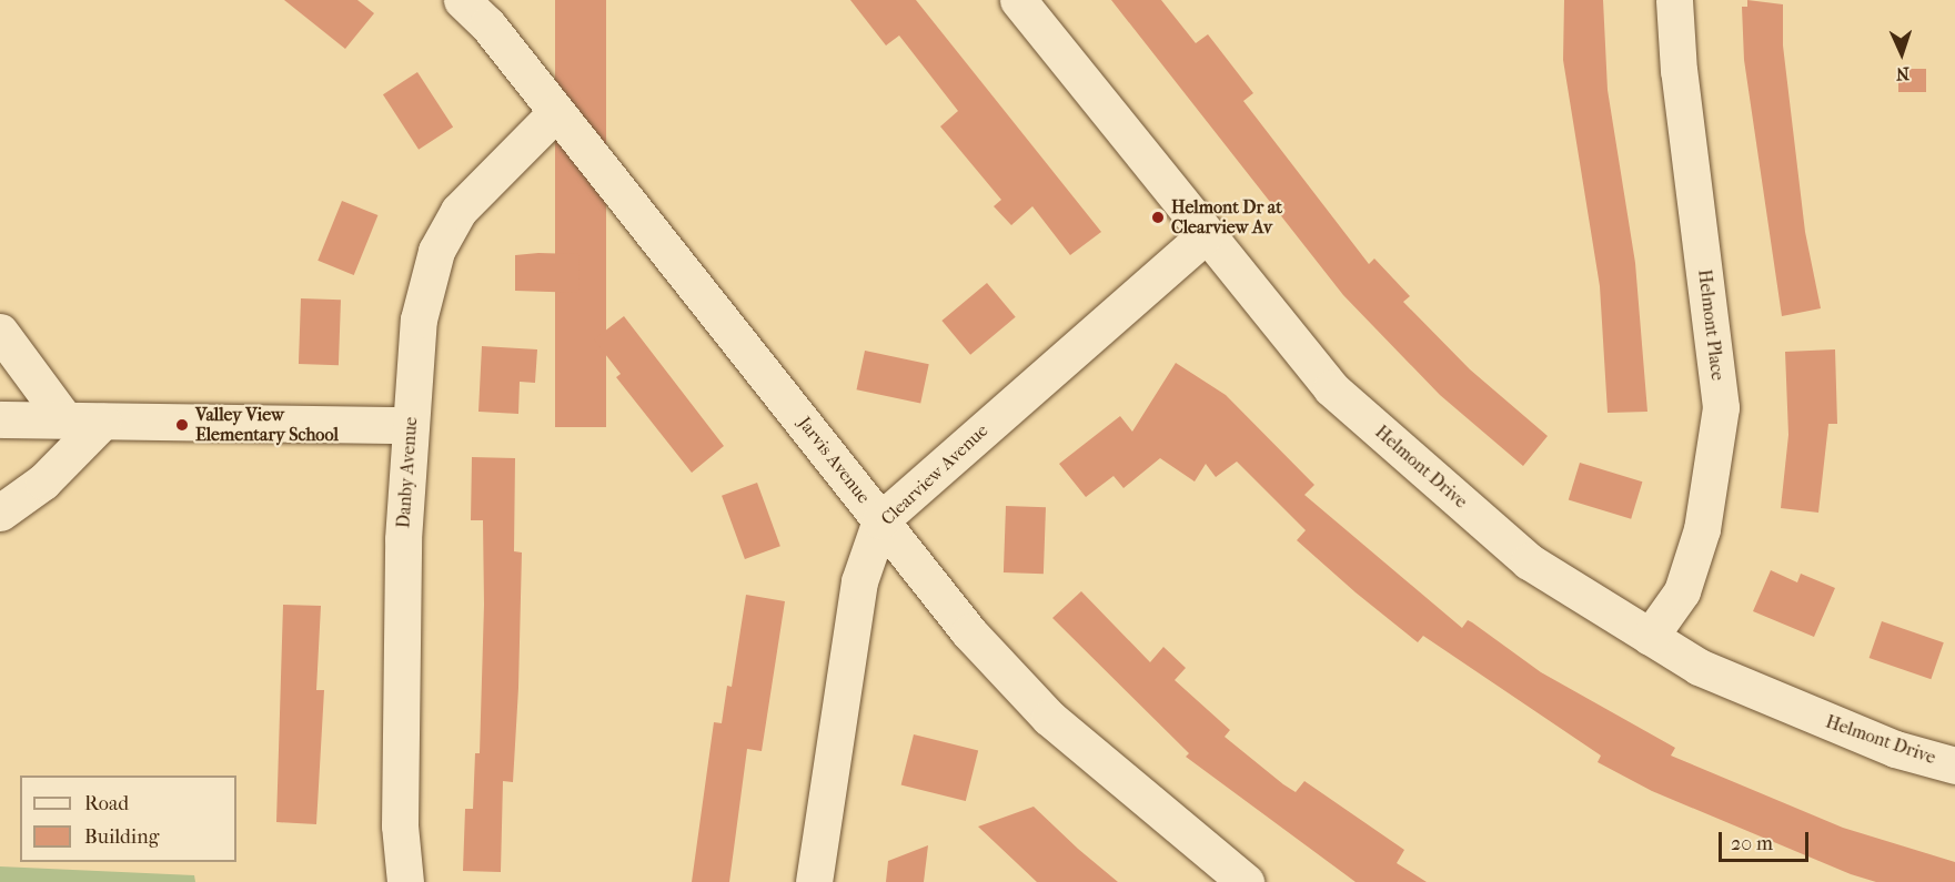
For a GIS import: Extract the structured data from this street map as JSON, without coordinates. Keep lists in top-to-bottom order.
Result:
{
  "streets": {
    "street": [
      "Helmont Place",
      "Jarvis Avenue",
      "Helmont Drive",
      "Danby Avenue",
      "Clearview Avenue"
    ]
  },
  "crossings": [
    ["Helmont Place", "Helmont Drive"],
    ["Jarvis Avenue", "Danby Avenue"],
    ["Jarvis Avenue", "Clearview Avenue"],
    ["Helmont Drive", "Clearview Avenue"]
  ],
  "places": ["Helmont Dr at Clearview Av", "Valley View Elementary School"],
  "legend": ["Road", "Building"],
  "scale_bar": "20 m",
  "north": "bottom"
}
